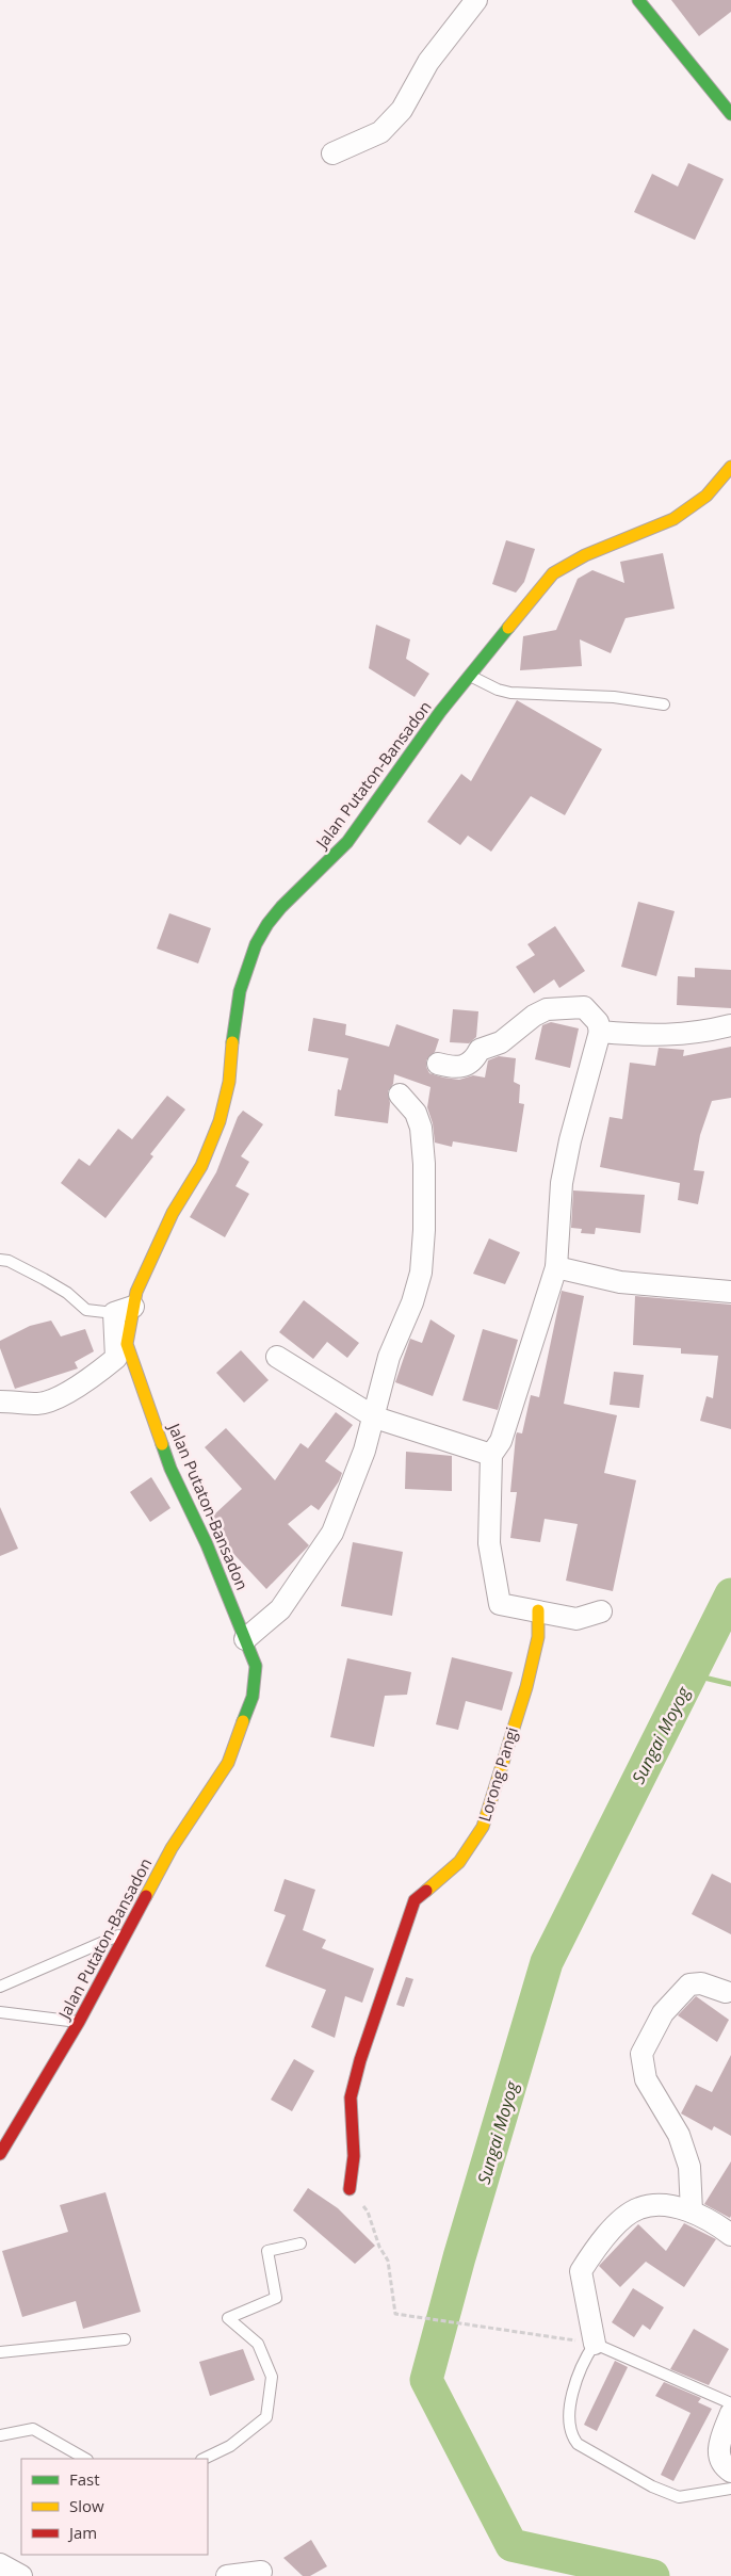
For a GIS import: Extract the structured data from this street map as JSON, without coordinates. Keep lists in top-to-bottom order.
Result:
{
  "streets": {
    "street": ["Jalan Putaton-Bansadon", "Lorong Pangi"]
  },
  "water": ["Sungai Moyog"],
  "legend": ["Fast", "Slow", "Jam"]
}
